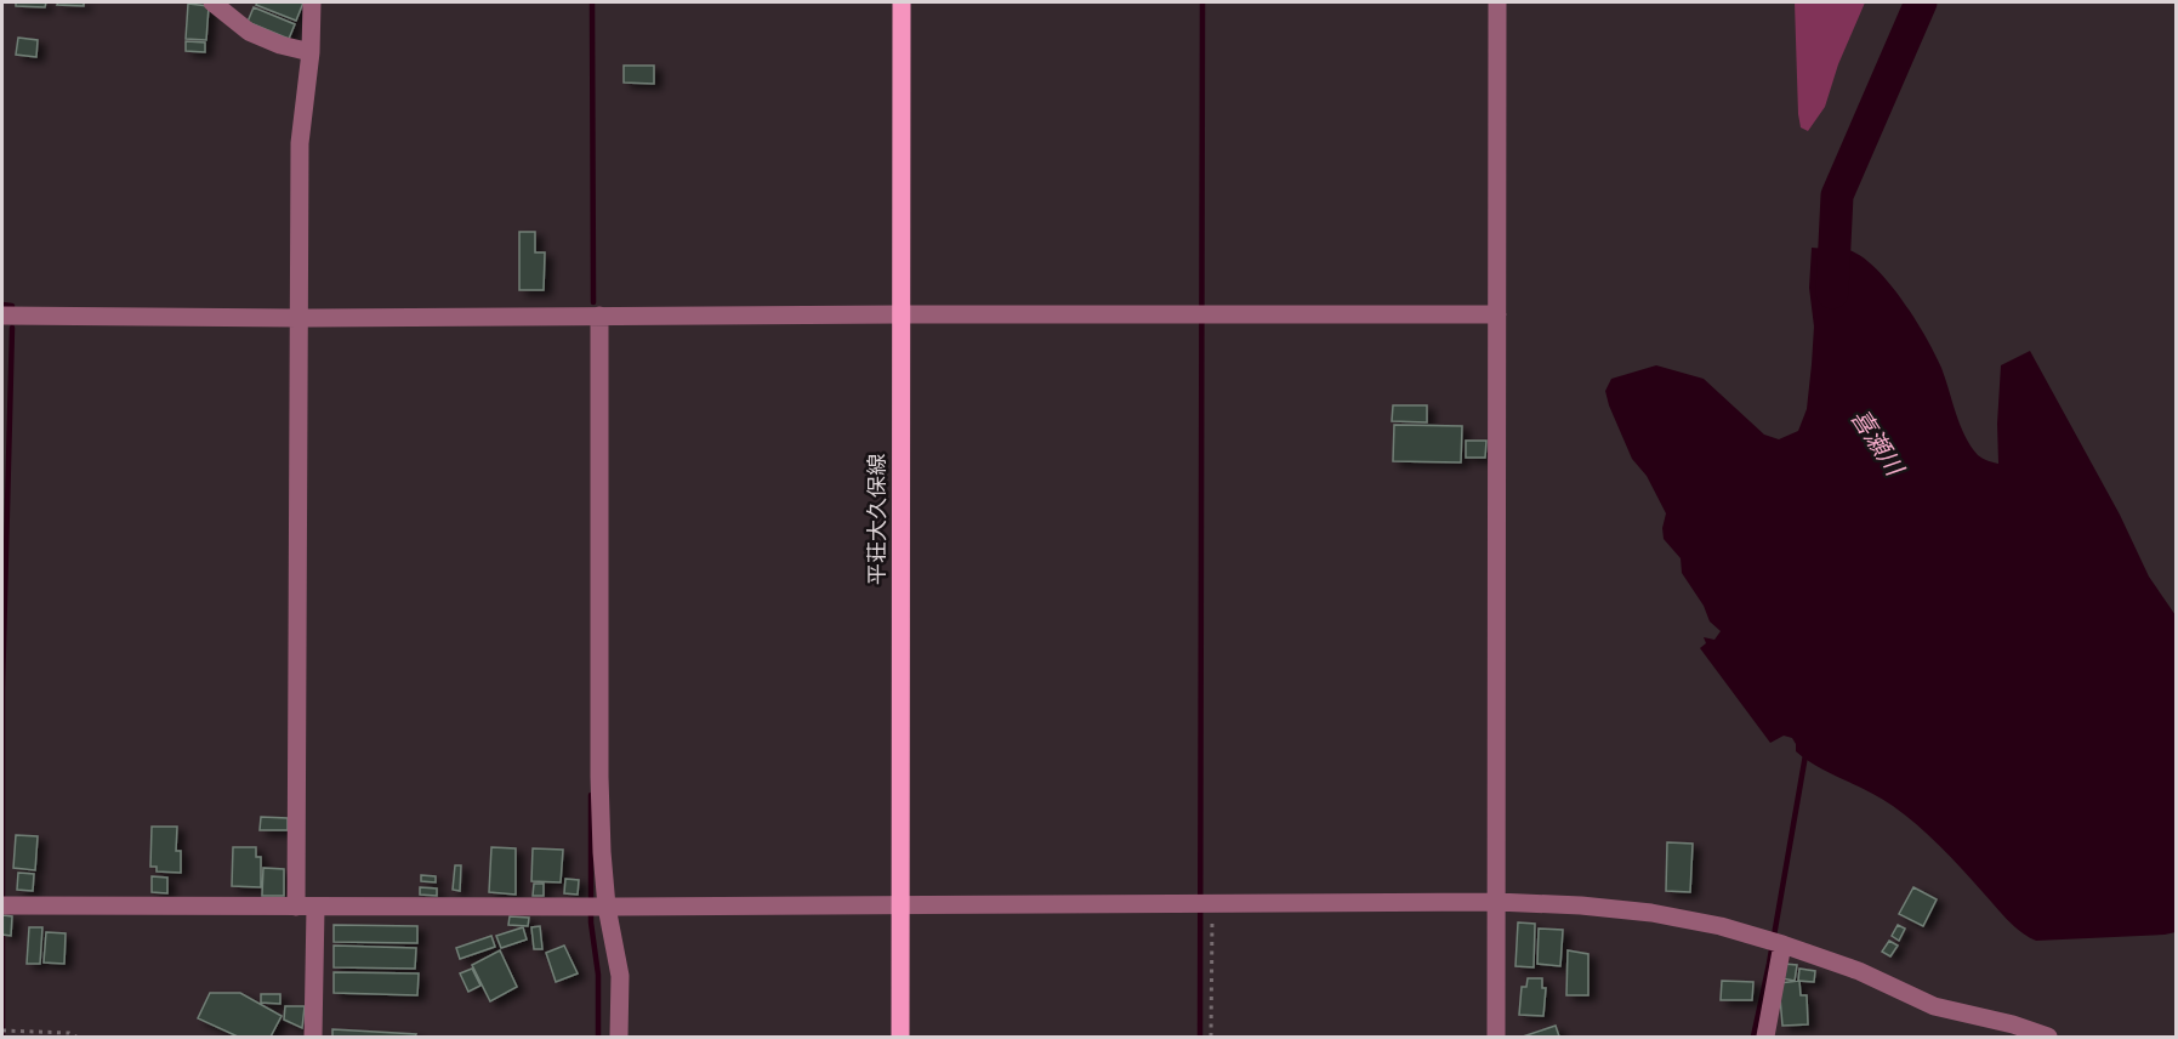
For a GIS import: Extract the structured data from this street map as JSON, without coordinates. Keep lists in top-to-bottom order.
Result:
{
  "streets": {
    "main road": ["平荘大久保線"]
  },
  "water": ["喜瀬川"]
}
